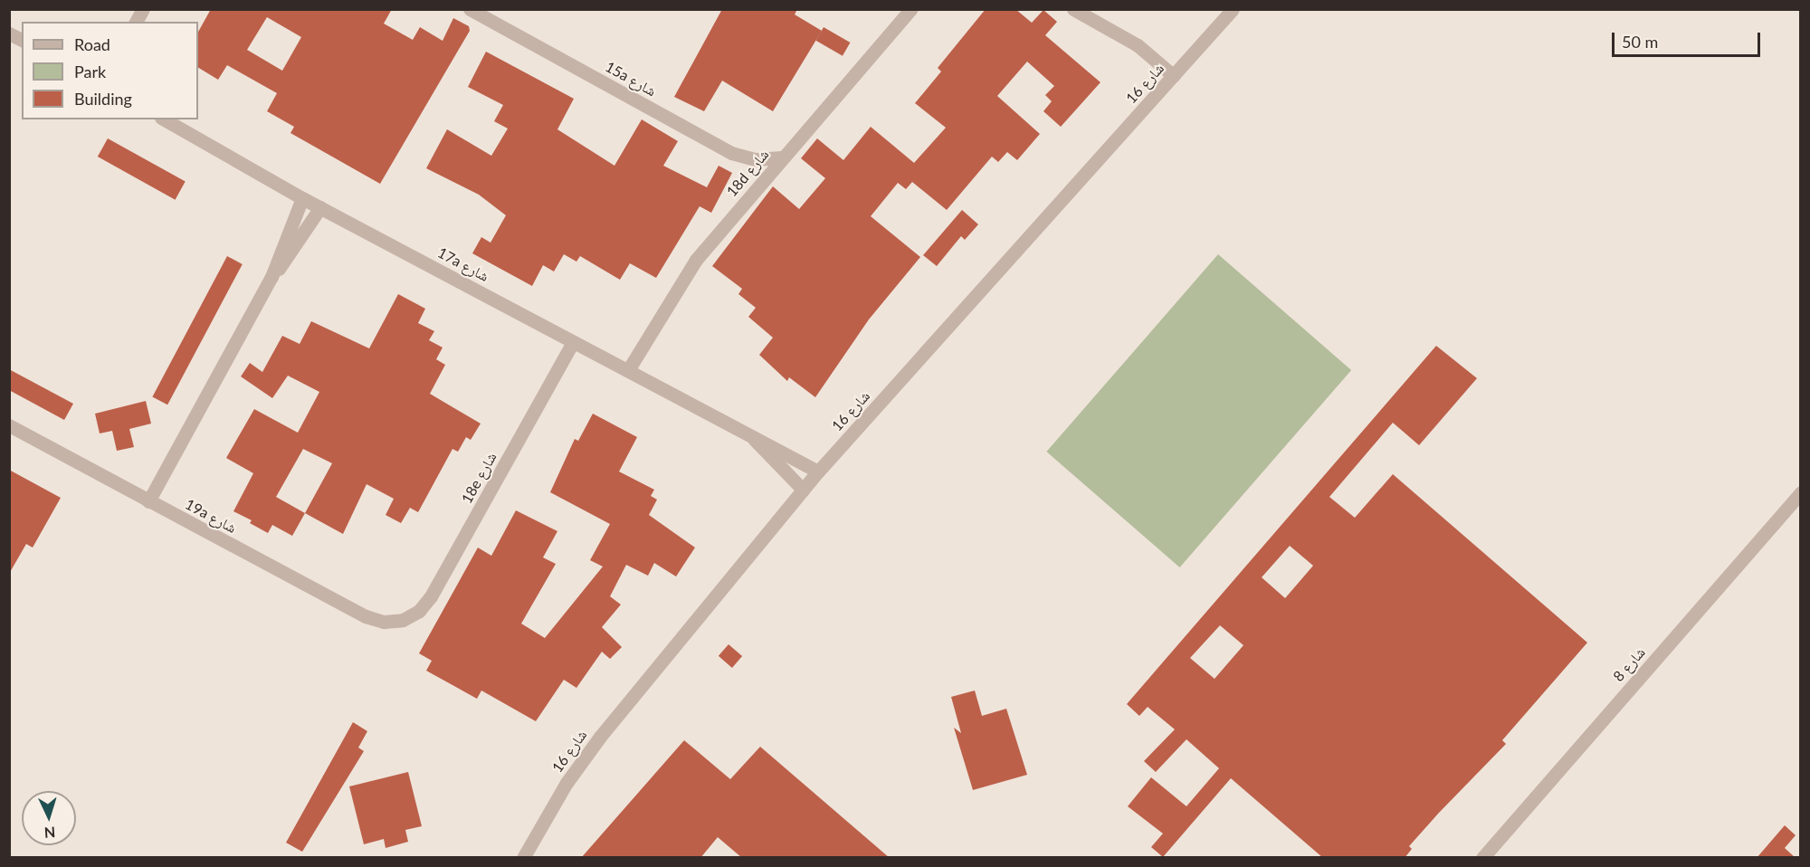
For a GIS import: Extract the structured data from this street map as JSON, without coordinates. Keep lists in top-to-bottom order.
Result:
{
  "streets": {
    "street": [
      "15a شارع",
      "شارع 16",
      "18d شارع",
      "17a شارع",
      "18e شارع",
      "19a شارع",
      "شارع 8"
    ]
  },
  "crossings": [
    ["15a شارع", "18d شارع"],
    ["شارع 16", "17a شارع"],
    ["18d شارع", "17a شارع"],
    ["17a شارع", "18e شارع"],
    ["18e شارع", "19a شارع"]
  ],
  "legend": ["Road", "Park", "Building"],
  "scale_bar": "50 m",
  "north": "bottom"
}
